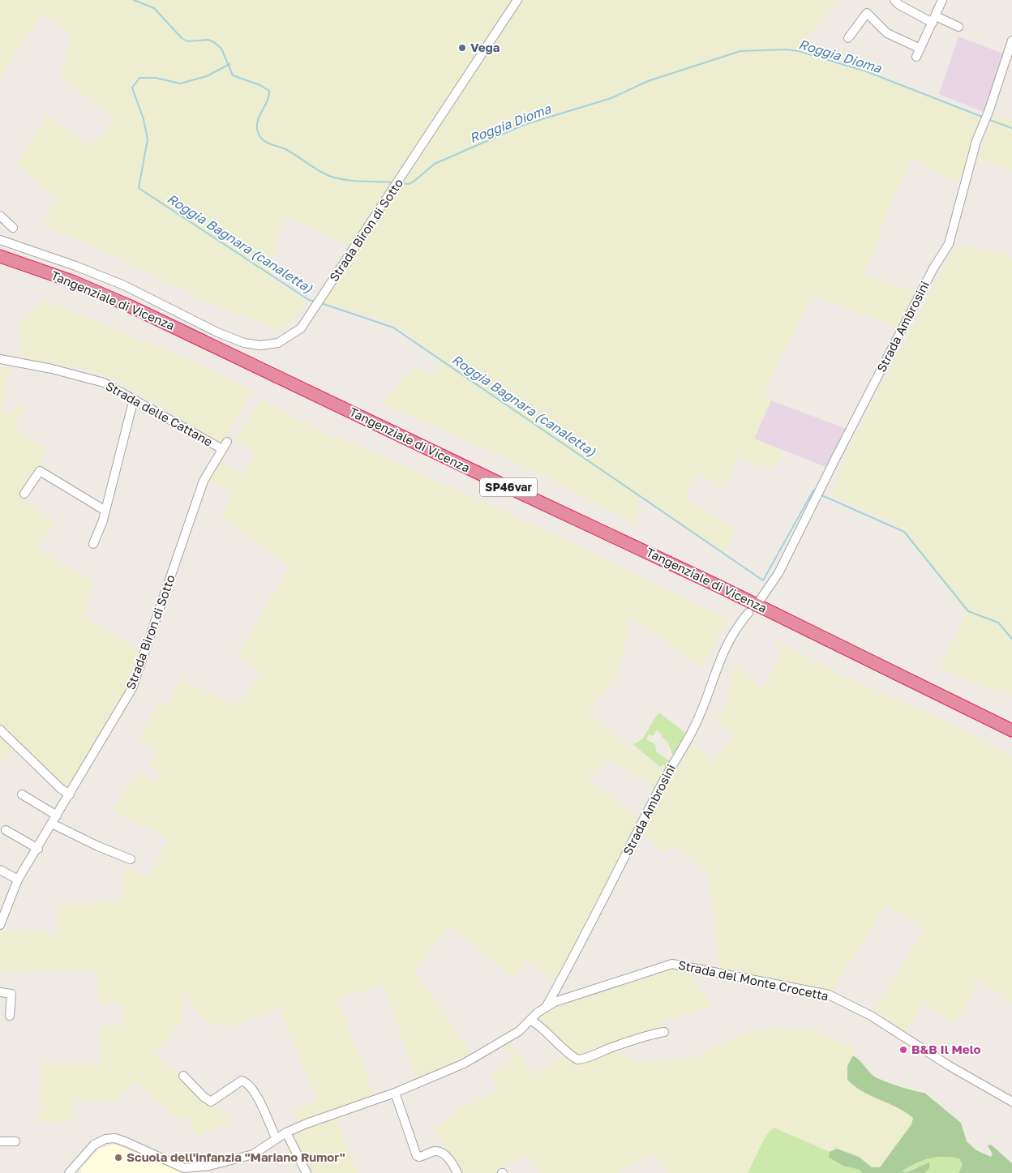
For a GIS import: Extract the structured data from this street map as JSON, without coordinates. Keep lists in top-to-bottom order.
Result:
{
  "streets": {
    "highway": ["Tangenziale di Vicenza", "SP46var"],
    "street": [
      "Strada Biron di Sotto",
      "Strada Ambrosini",
      "Strada delle Cattane",
      "Strada del Monte Crocetta"
    ]
  },
  "crossings": [
    ["Strada Biron di Sotto", "Strada delle Cattane"],
    ["Strada Ambrosini", "Strada del Monte Crocetta"]
  ],
  "water": ["Roggia Dioma", "Roggia Bagnara (canaletta)"],
  "places": ["Vega", "B&B Il Melo", "Scuola dell'infanzia \"Mariano Rumor\""]
}
